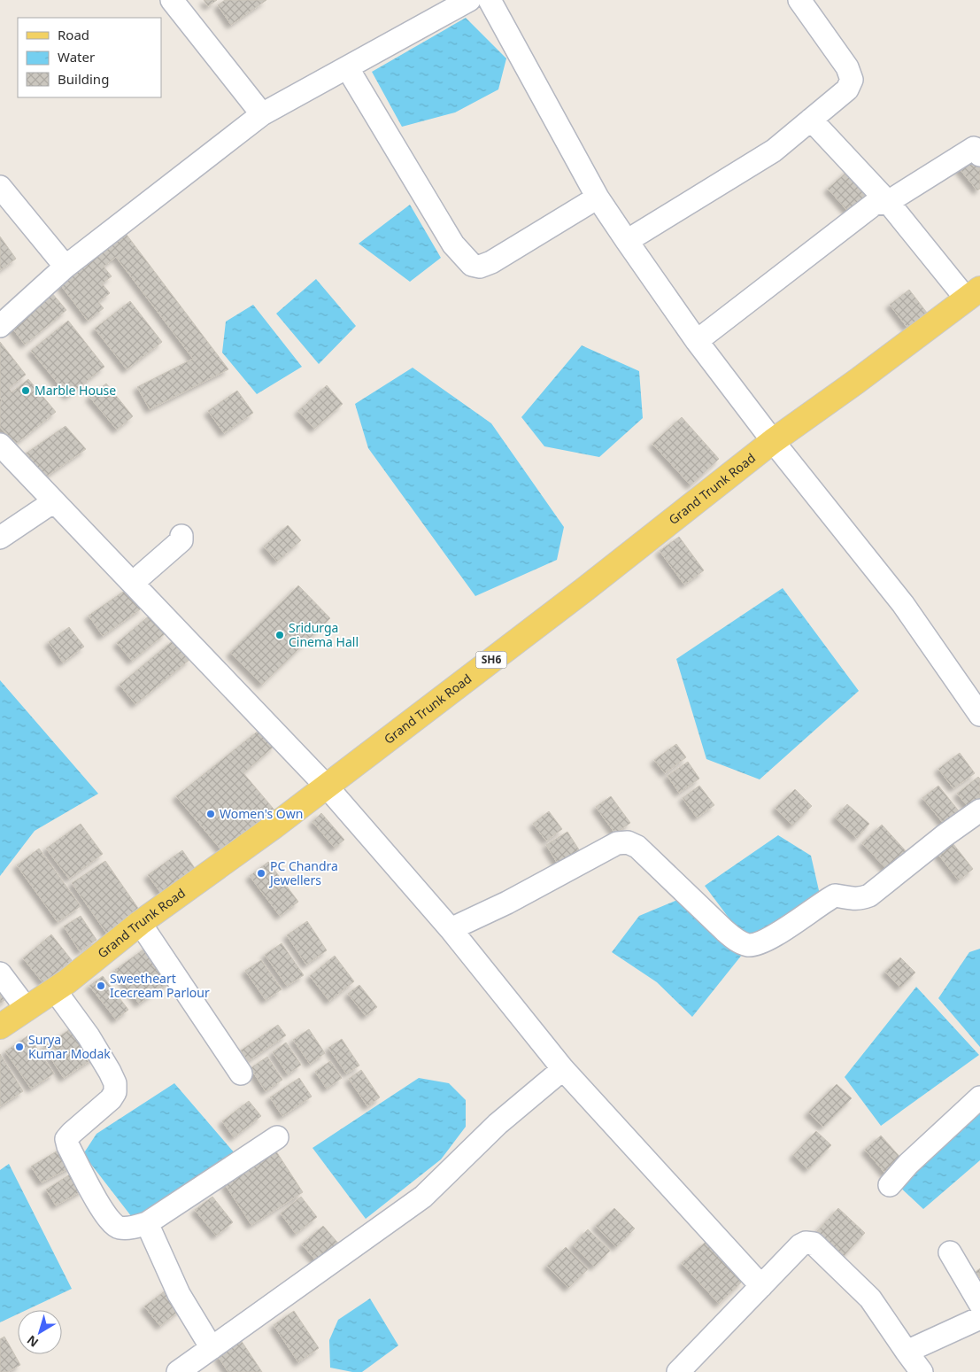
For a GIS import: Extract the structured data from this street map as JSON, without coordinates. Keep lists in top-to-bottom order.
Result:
{
  "streets": {
    "main road": ["Grand Trunk Road", "SH6"]
  },
  "places": [
    "Marble House",
    "Sridurga Cinema Hall",
    "Women's Own",
    "PC Chandra Jewellers",
    "Sweetheart Icecream Parlour",
    "Surya Kumar Modak"
  ],
  "legend": ["Road", "Water", "Building"],
  "north": "bottom left"
}
